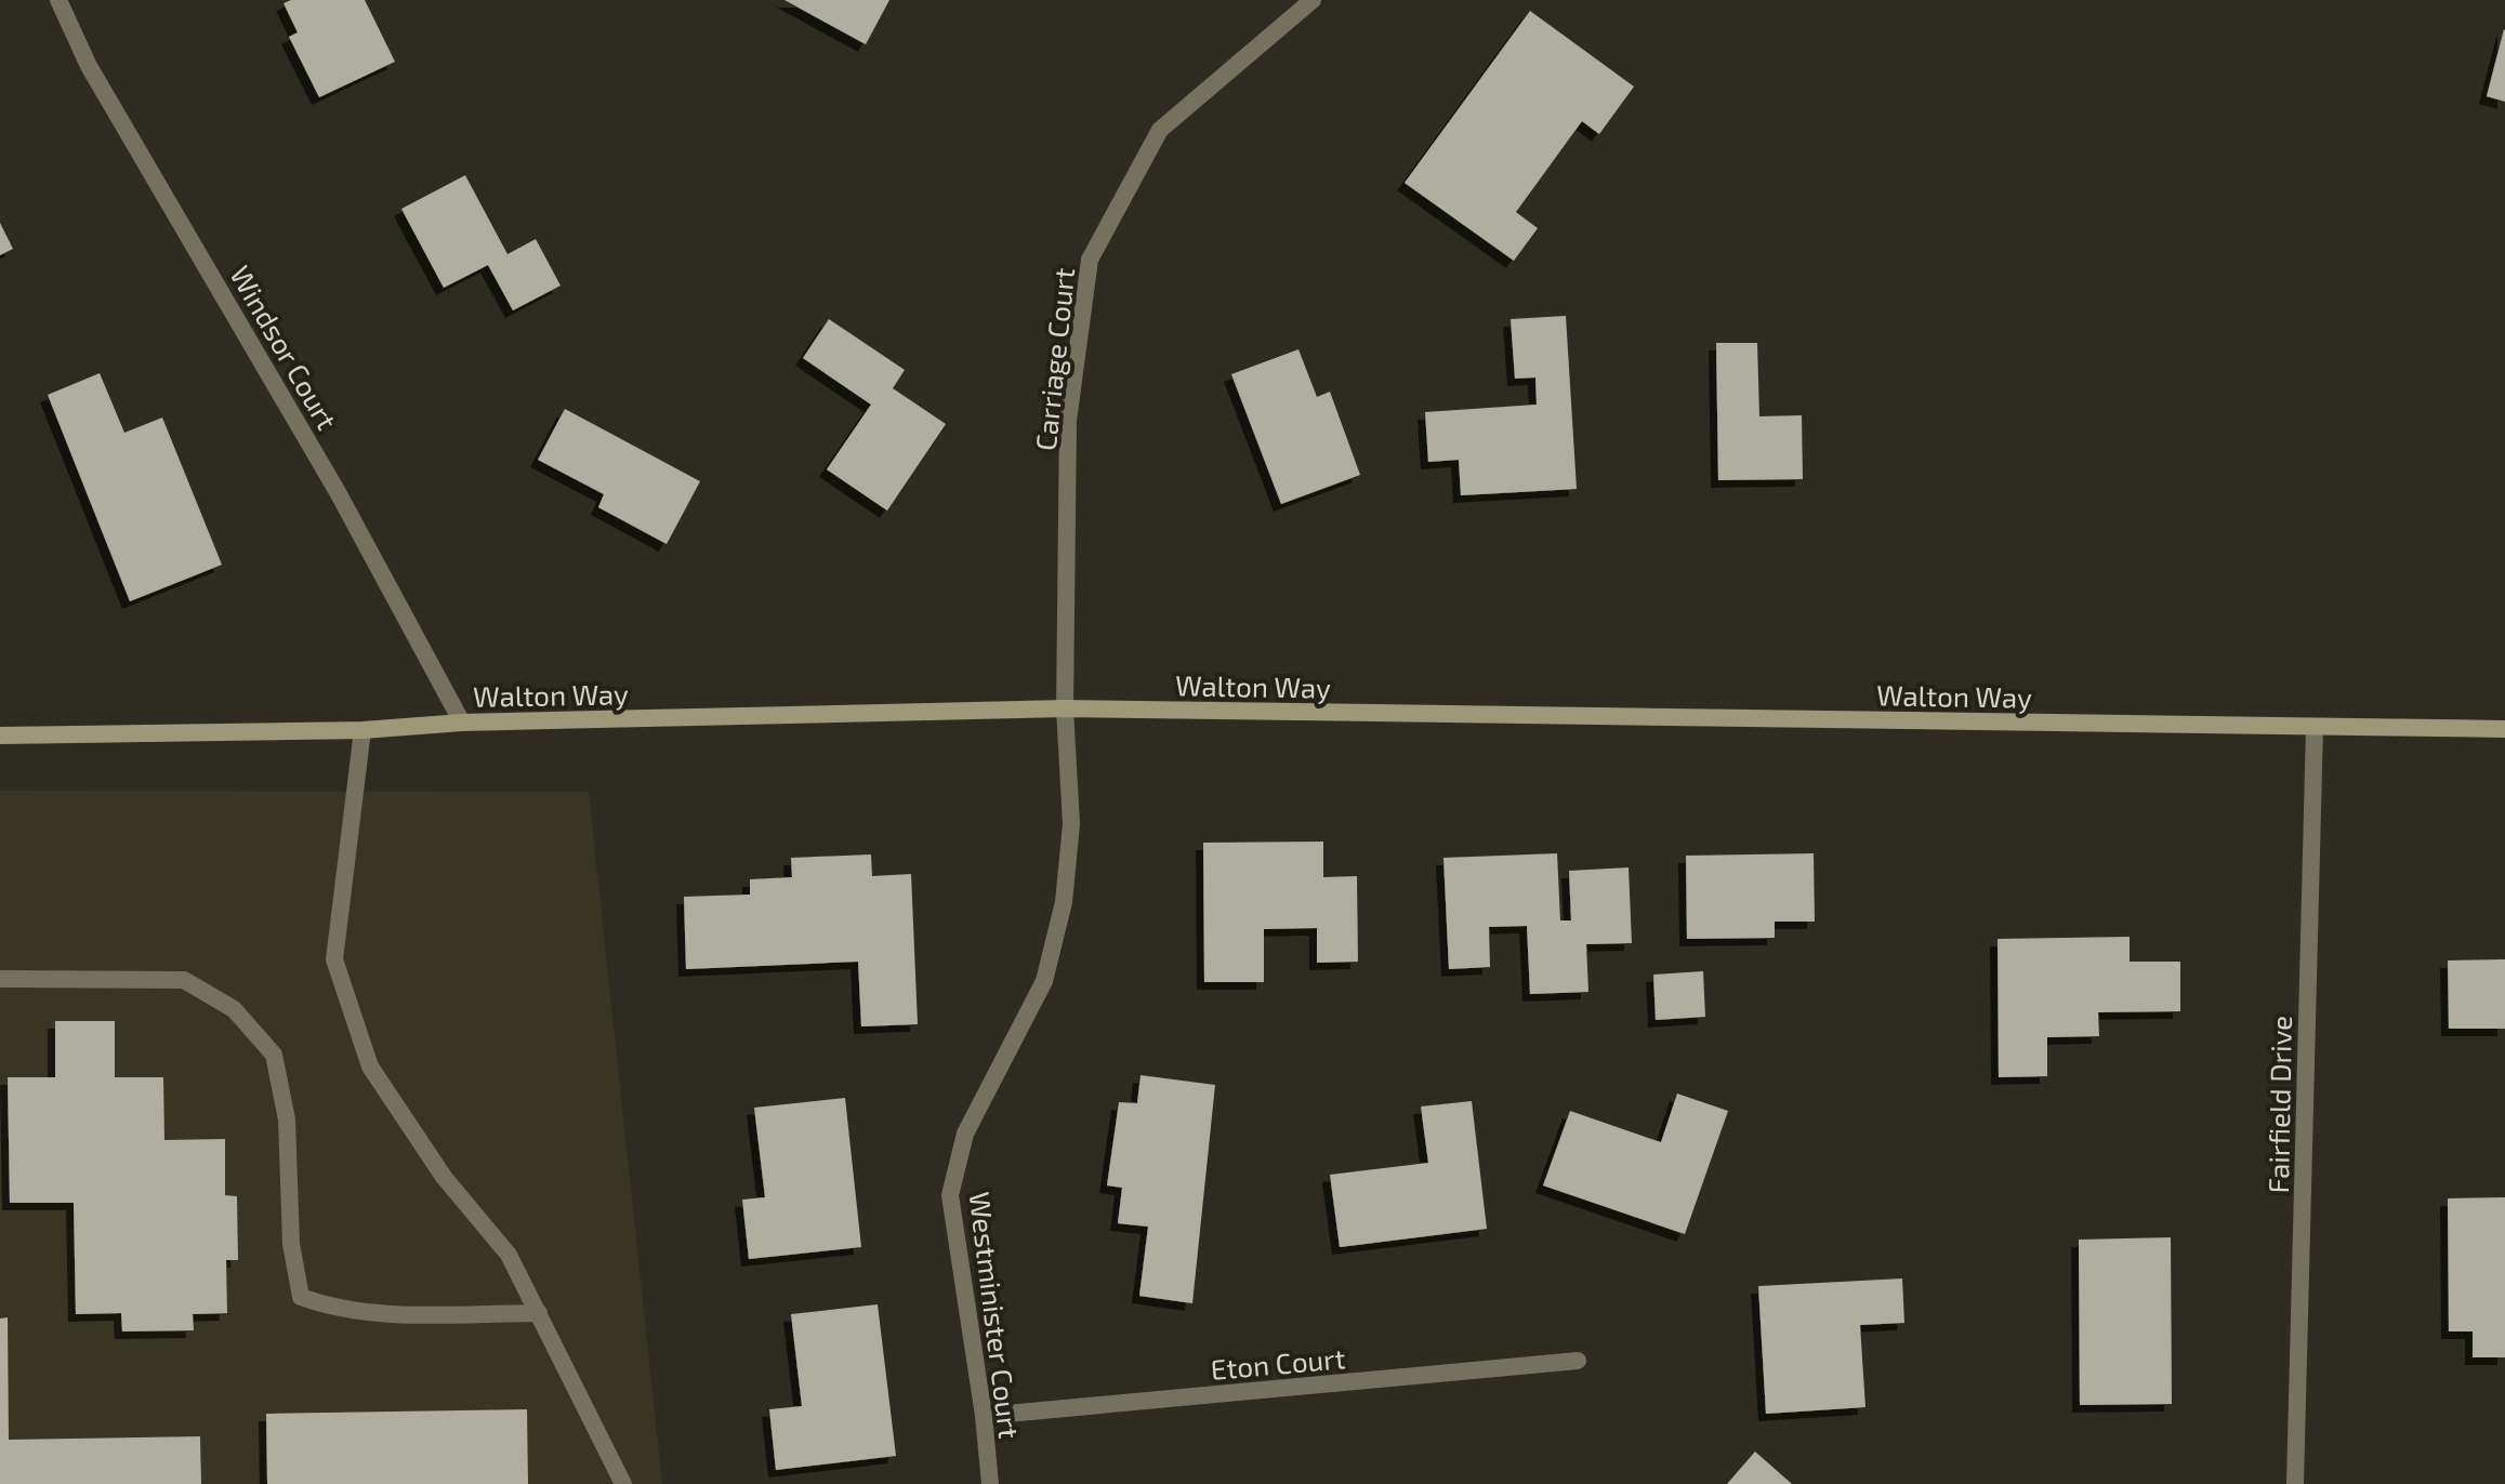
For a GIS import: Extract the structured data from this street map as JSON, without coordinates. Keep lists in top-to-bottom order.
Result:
{
  "streets": {
    "main road": ["Walton Way"],
    "street": [
      "Windsor Court",
      "Carriage Court",
      "Fairfield Drive",
      "Westminister Court",
      "Eton Court"
    ]
  },
  "crossings": [
    ["Windsor Court", "Walton Way"],
    ["Carriage Court", "Walton Way"],
    ["Carriage Court", "Westminister Court"],
    ["Walton Way", "Fairfield Drive"],
    ["Walton Way", "Westminister Court"],
    ["Westminister Court", "Eton Court"]
  ]
}
